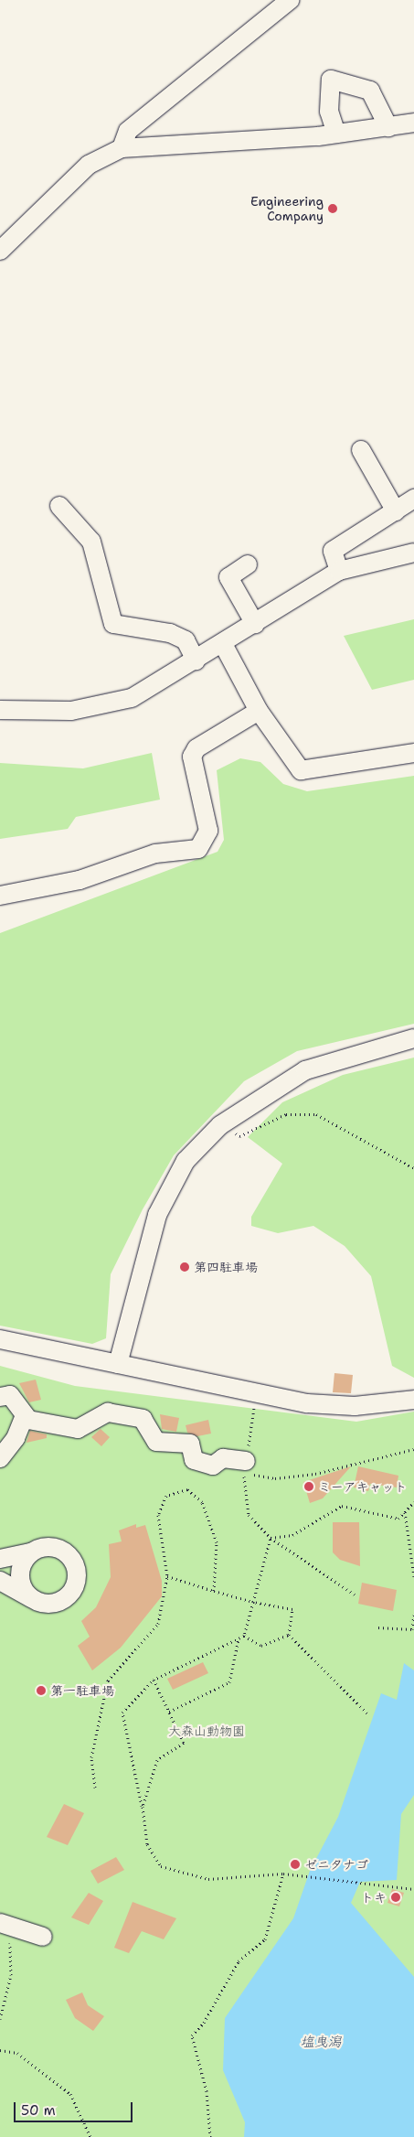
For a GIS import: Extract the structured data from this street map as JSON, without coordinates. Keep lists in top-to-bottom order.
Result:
{
  "water": ["塩曳潟"],
  "parks": ["大森山動物園"],
  "places": [
    "Engineering Company",
    "第四駐車場",
    "ミーアキャット",
    "第一駐車場",
    "ゼニタナゴ",
    "トキ"
  ],
  "scale_bar": "50 m"
}
